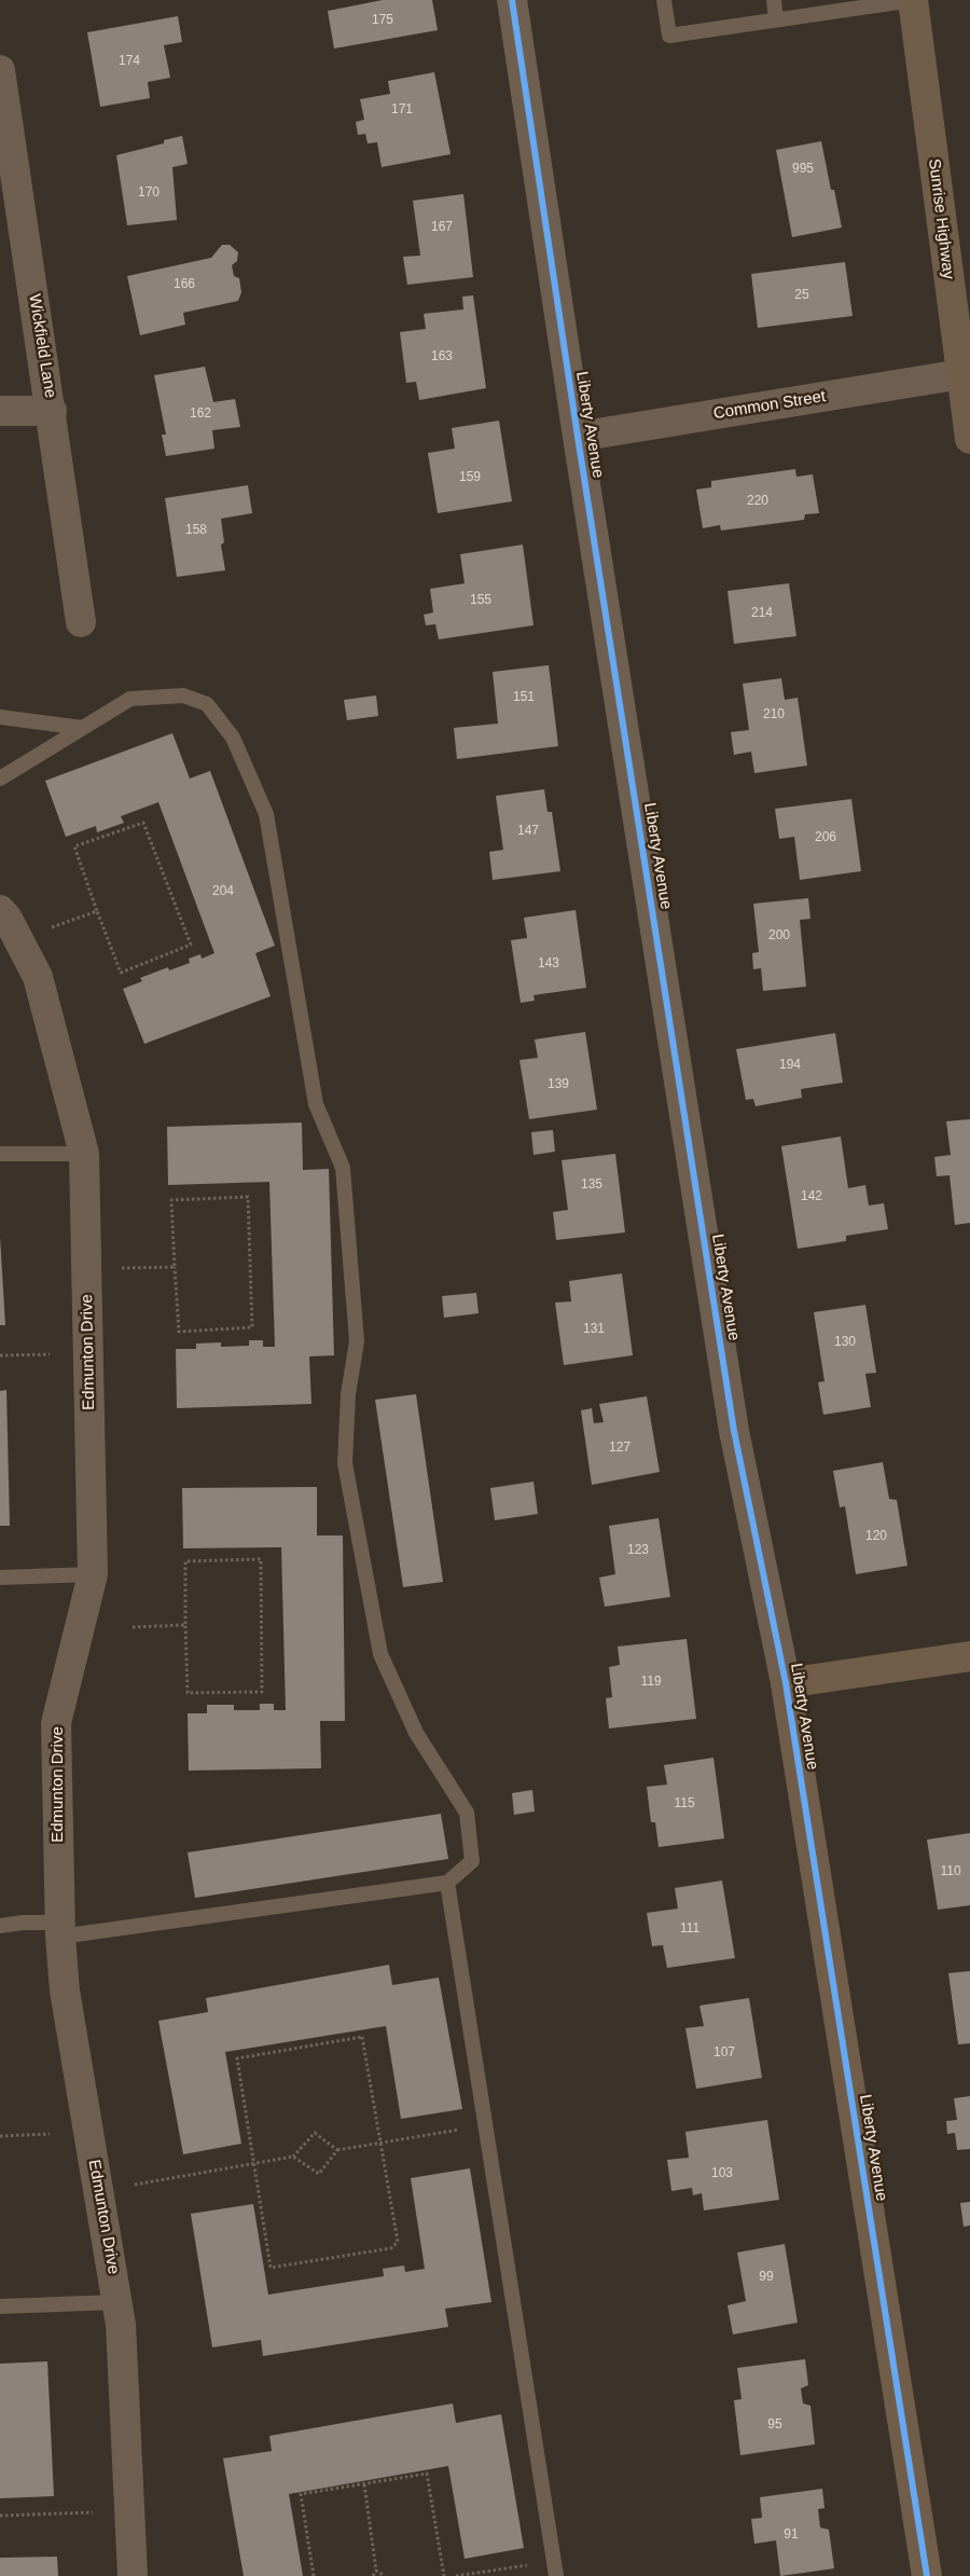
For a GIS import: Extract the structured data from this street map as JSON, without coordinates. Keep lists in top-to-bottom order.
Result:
{
  "streets": {
    "street": [
      "Sunrise Highway",
      "Wickfield Lane",
      "Common Street",
      "Liberty Avenue",
      "Edmunton Drive"
    ]
  },
  "crossings": [
    ["Sunrise Highway", "Common Street"],
    ["Common Street", "Liberty Avenue"]
  ],
  "house_numbers": [
    "175",
    "174",
    "171",
    "995",
    "170",
    "167",
    "166",
    "25",
    "163",
    "162",
    "159",
    "220",
    "158",
    "155",
    "214",
    "151",
    "210",
    "147",
    "206",
    "204",
    "200",
    "143",
    "194",
    "139",
    "135",
    "142",
    "131",
    "130",
    "127",
    "120",
    "123",
    "119",
    "115",
    "110",
    "111",
    "107",
    "103",
    "99",
    "95",
    "91"
  ]
}
